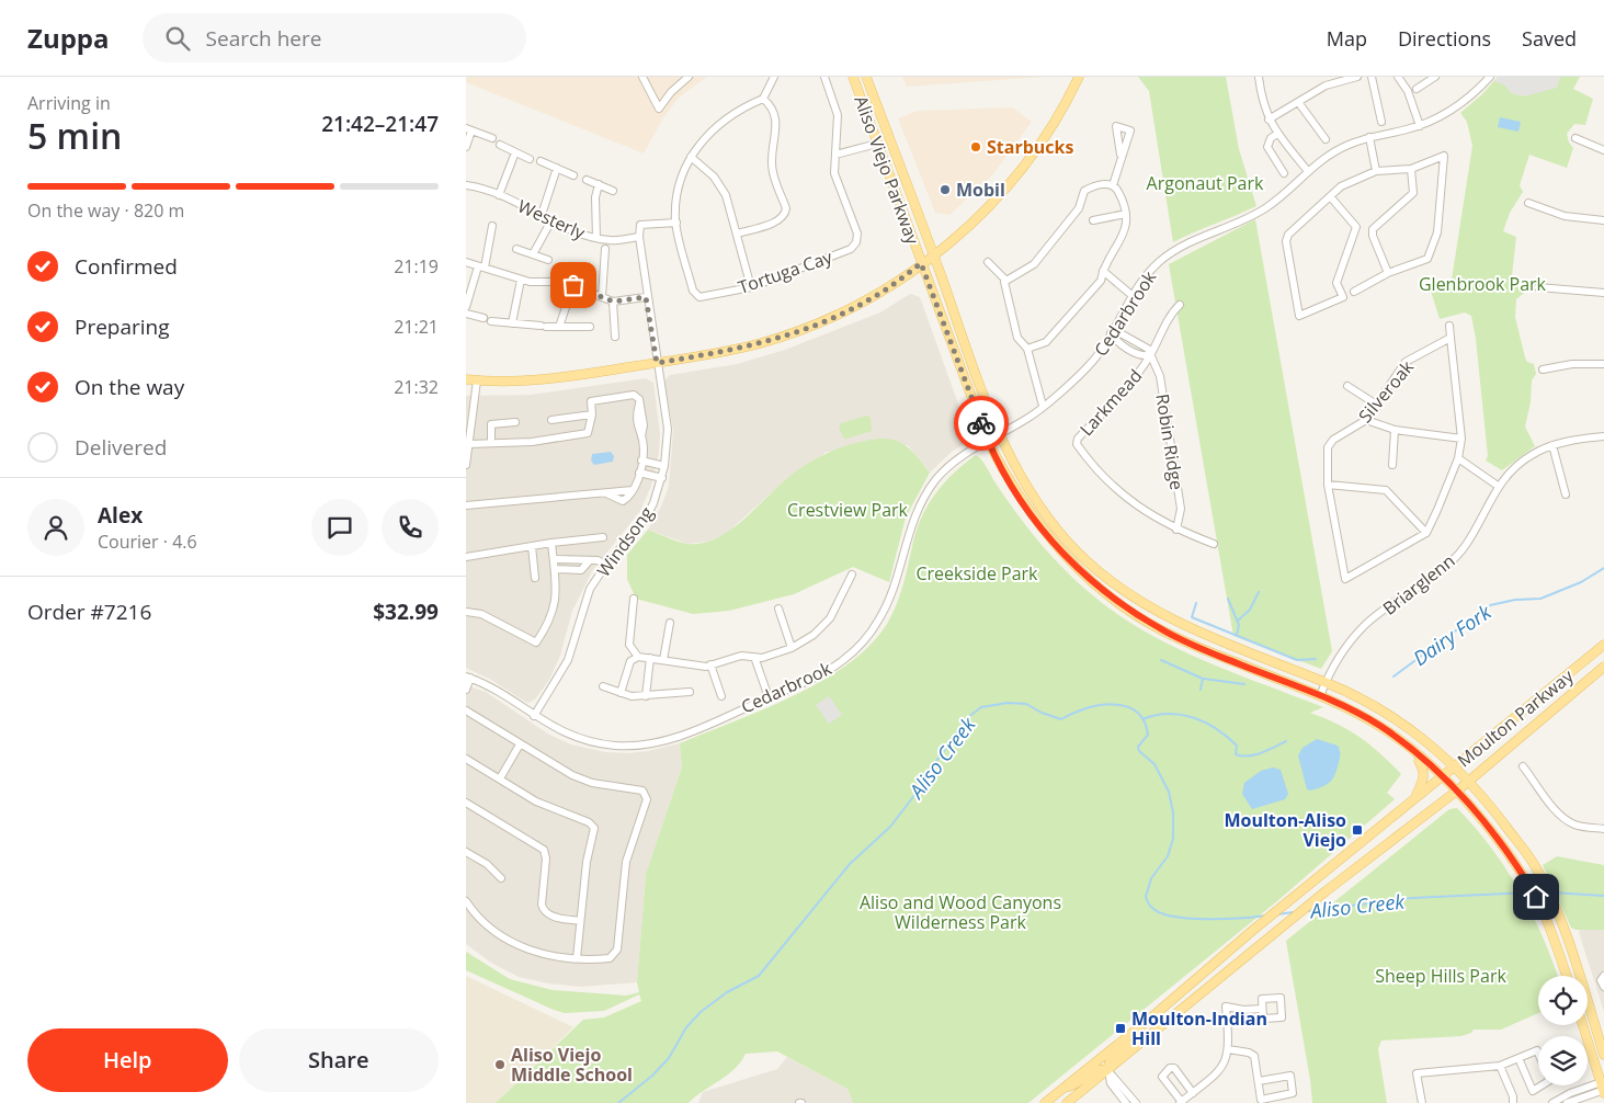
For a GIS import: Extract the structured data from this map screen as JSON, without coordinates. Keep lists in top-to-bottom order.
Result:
{
  "streets": {
    "main road": ["Aliso Viejo Parkway", "Moulton Parkway"],
    "street": [
      "Westerly",
      "Tortuga Cay",
      "Cedarbrook",
      "Silveroak",
      "Larkmead",
      "Robin Ridge",
      "Windsong",
      "Briarglenn"
    ]
  },
  "crossings": [
    ["Aliso Viejo Parkway", "Cedarbrook"],
    ["Aliso Viejo Parkway", "Briarglenn"],
    ["Aliso Viejo Parkway", "Moulton Parkway"],
    ["Westerly", "Windsong"],
    ["Tortuga Cay", "Windsong"],
    ["Cedarbrook", "Robin Ridge"],
    ["Cedarbrook", "Windsong"],
    ["Larkmead", "Robin Ridge"]
  ],
  "water": ["Dairy Fork", "Aliso Creek"],
  "parks": [
    "Argonaut Park",
    "Glenbrook Park",
    "Crestview Park",
    "Creekside Park",
    "Aliso and Wood Canyons Wilderness Park",
    "Sheep Hills Park"
  ],
  "places": {
    "other": ["Starbucks", "Mobil", "Aliso Viejo Middle School"],
    "transit": ["Moulton-Aliso Viejo", "Moulton-Indian Hill"]
  },
  "page": {
    "header": "Zuppa",
    "search": "Search here",
    "nav": ["Map", "Directions", "Saved"],
    "heading": ["5 min", "Arriving in", "21:42–21:47"],
    "panel": [
      "Alex",
      "Courier · 4.6",
      "Order #7216",
      "$32.99"
    ],
    "bar": "On the way · 820 m",
    "list": [
      ["Confirmed", "21:19"],
      ["Preparing", "21:21"],
      ["On the way", "21:32"],
      "Delivered"
    ],
    "buttons": ["Help", "Share"]
  }
}
